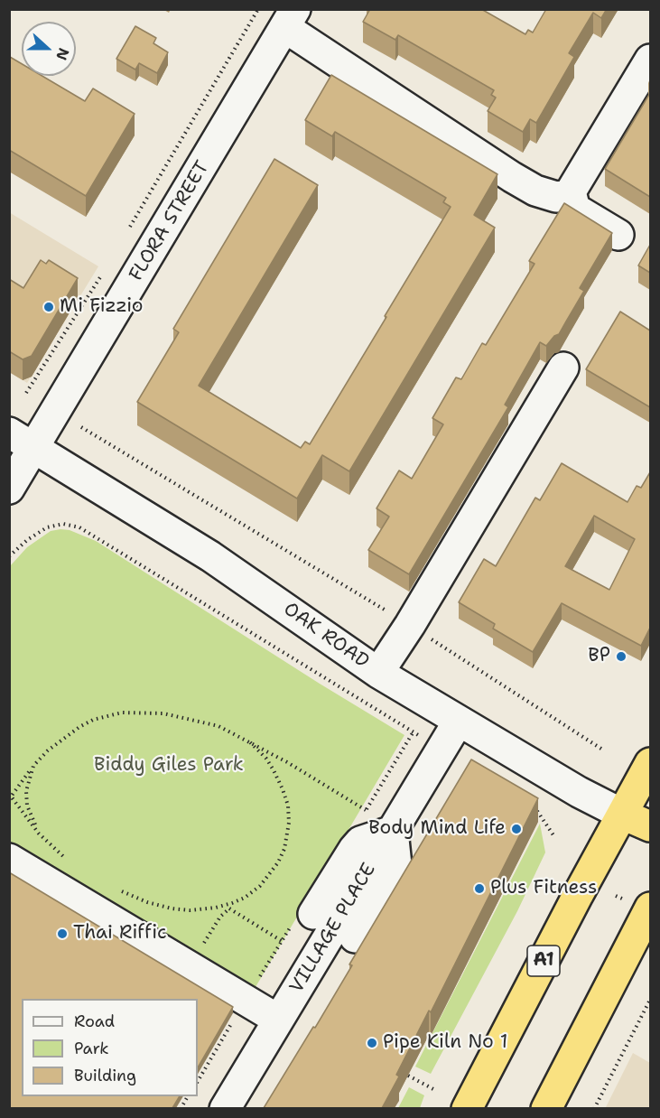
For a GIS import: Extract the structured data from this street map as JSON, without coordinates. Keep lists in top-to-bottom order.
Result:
{
  "streets": {
    "highway": ["OAK ROAD", "A1"],
    "street": ["FLORA STREET", "VILLAGE PLACE"]
  },
  "crossings": [
    ["FLORA STREET", "OAK ROAD"],
    ["OAK ROAD", "VILLAGE PLACE"],
    ["OAK ROAD", "A1"]
  ],
  "parks": ["Biddy Giles Park"],
  "places": [
    "Mi Fizzio",
    "BP",
    "Body Mind Life",
    "Plus Fitness",
    "Thai Riffic",
    "Pipe Kiln No 1"
  ],
  "legend": ["Road", "Park", "Building"],
  "north": "right"
}
